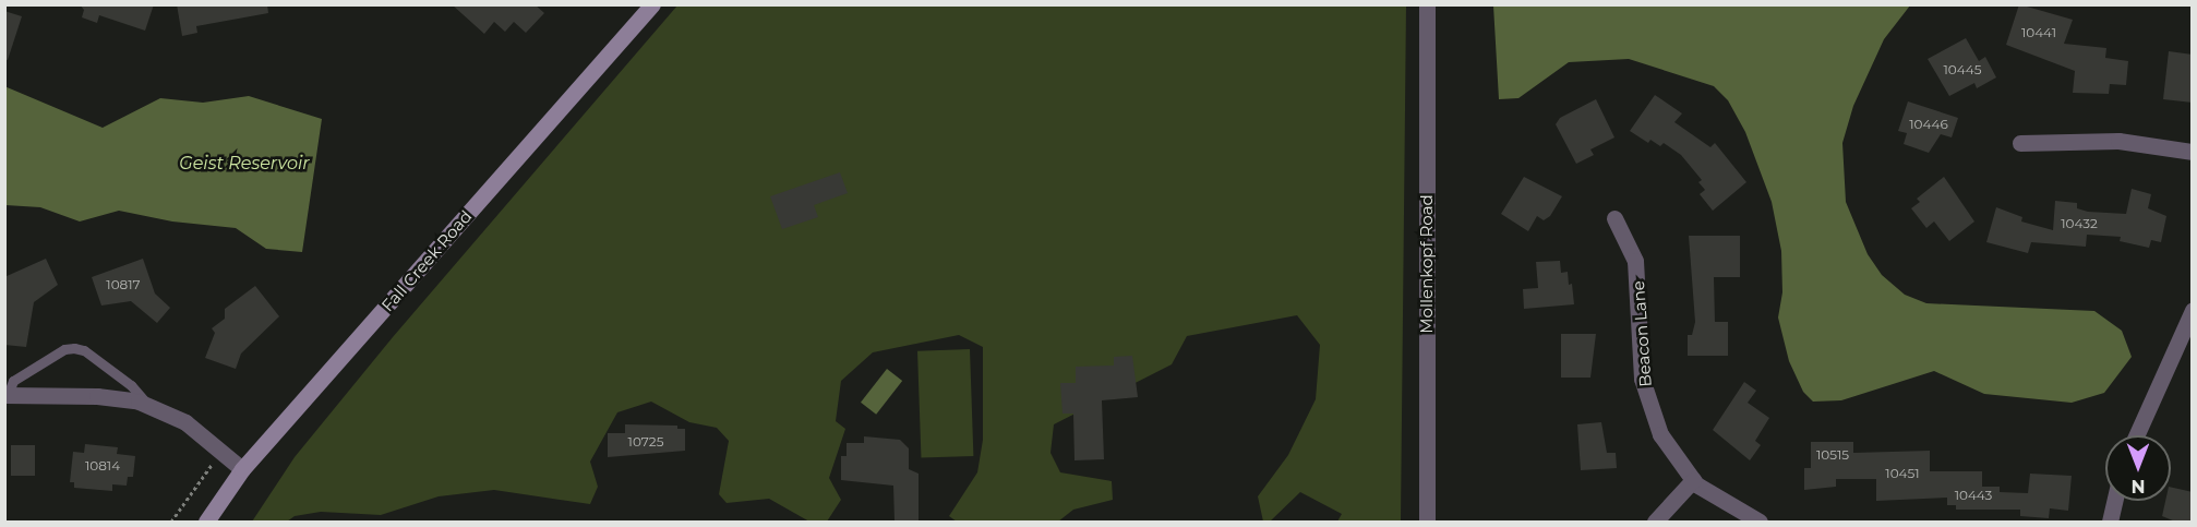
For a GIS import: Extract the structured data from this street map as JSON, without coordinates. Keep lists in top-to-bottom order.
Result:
{
  "streets": {
    "main road": ["Fall Creek Road"],
    "street": ["Mollenkopf Road", "Beacon Lane"]
  },
  "water": ["Geist Reservoir"],
  "house_numbers": [
    "10441",
    "10445",
    "10446",
    "10432",
    "10817",
    "10725",
    "10515",
    "10814",
    "10451",
    "10443"
  ],
  "north": "bottom"
}
